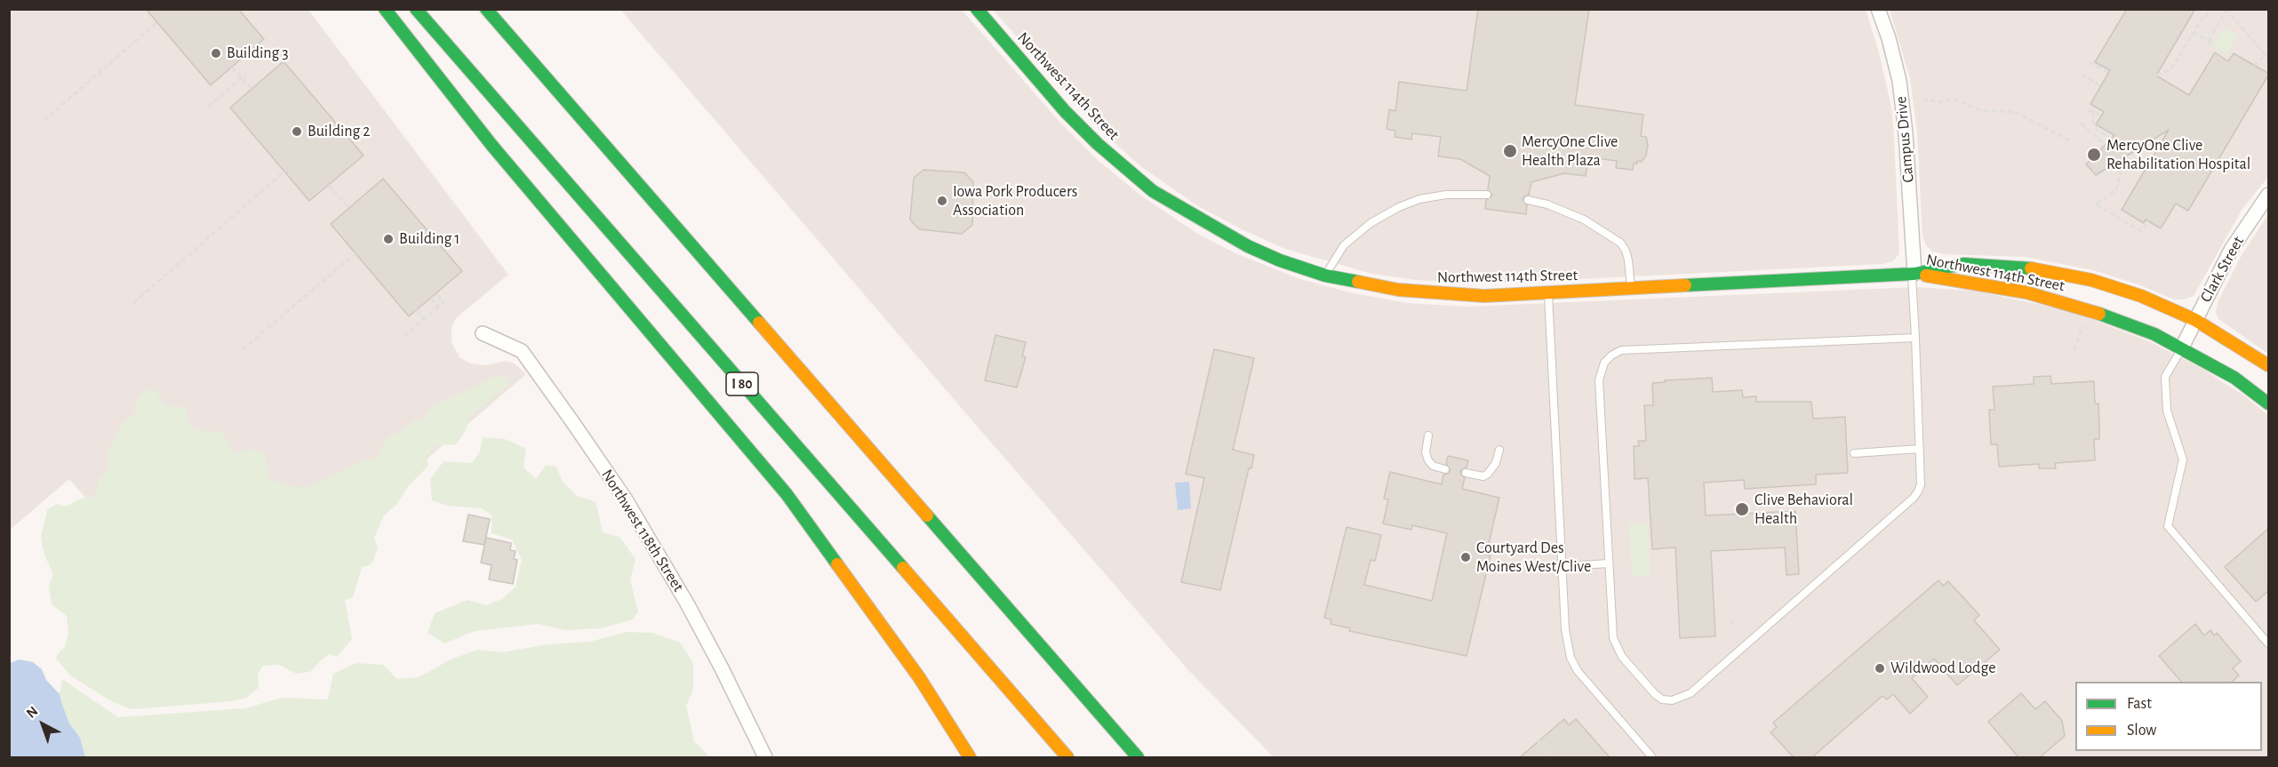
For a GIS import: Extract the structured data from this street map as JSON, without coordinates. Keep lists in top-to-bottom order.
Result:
{
  "streets": {
    "main road": ["Northwest 114th Street", "I 80"],
    "street": ["Campus Drive", "Clark Street", "Northwest 118th Street"]
  },
  "crossings": [
    ["Northwest 114th Street", "Campus Drive"],
    ["Northwest 114th Street", "Clark Street"]
  ],
  "places": [
    "Building 3",
    "Building 2",
    "MercyOne Clive Health Plaza",
    "MercyOne Clive Rehabilitation Hospital",
    "Iowa Pork Producers Association",
    "Building 1",
    "Clive Behavioral Health",
    "Courtyard Des Moines West/Clive",
    "Wildwood Lodge"
  ],
  "legend": ["Fast", "Slow"],
  "north": "top left"
}
